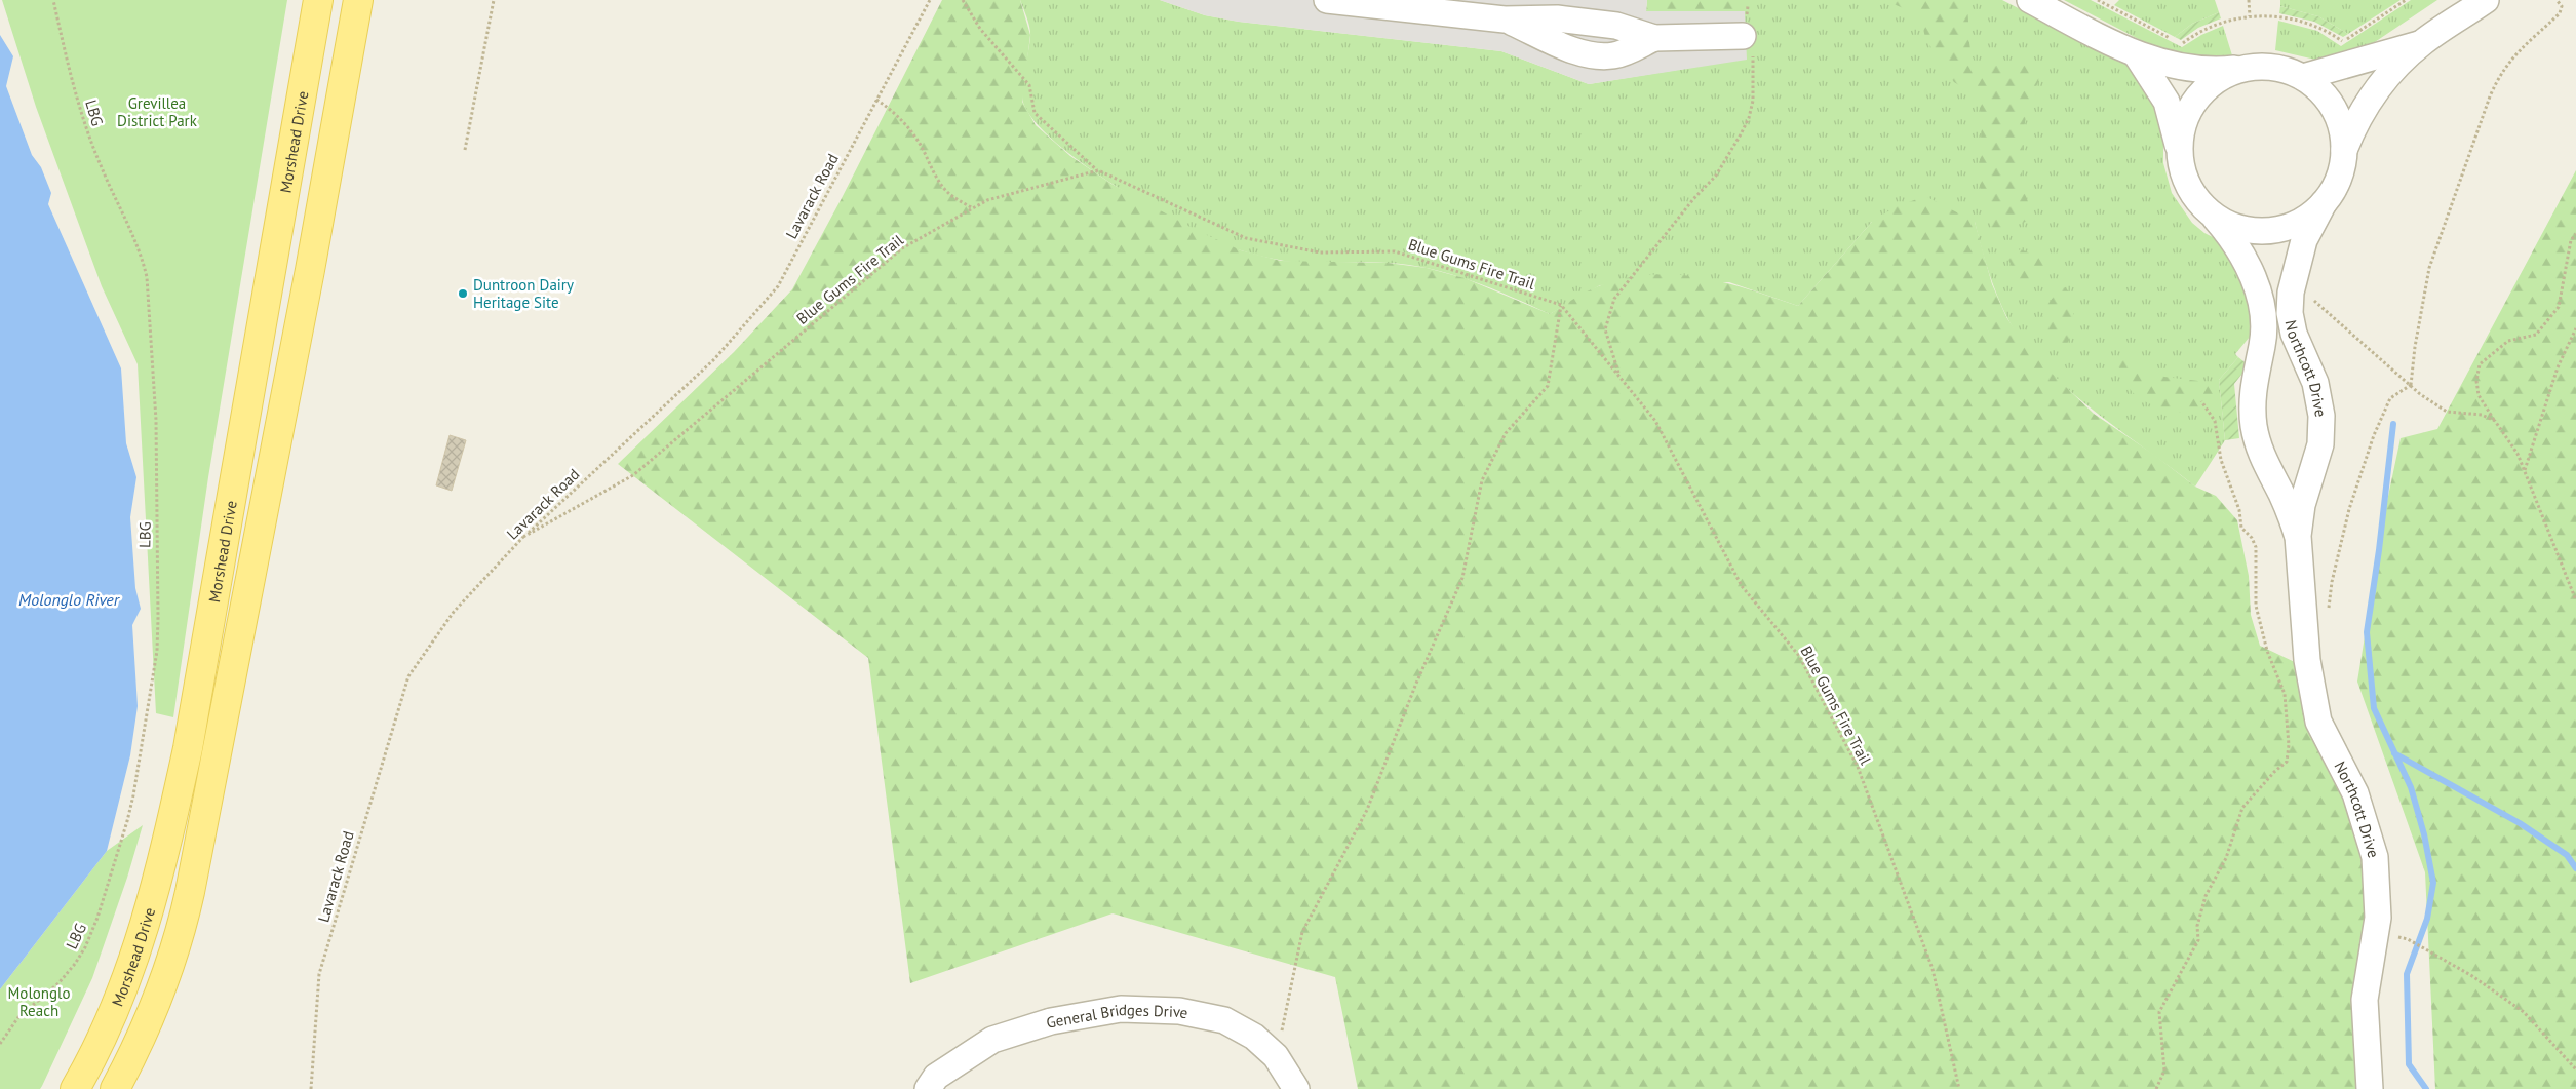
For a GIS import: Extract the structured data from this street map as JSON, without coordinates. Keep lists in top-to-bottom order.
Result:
{
  "streets": {
    "main road": ["Morshead Drive"],
    "street": ["Northcott Drive", "General Bridges Drive"],
    "path": ["LBG", "Lavarack Road", "Blue Gums Fire Trail"]
  },
  "crossings": [
    ["Lavarack Road", "Blue Gums Fire Trail"]
  ],
  "water": ["Molonglo River"],
  "parks": ["Grevillea District Park", "Molonglo Reach"],
  "places": ["Duntroon Dairy Heritage Site"]
}
